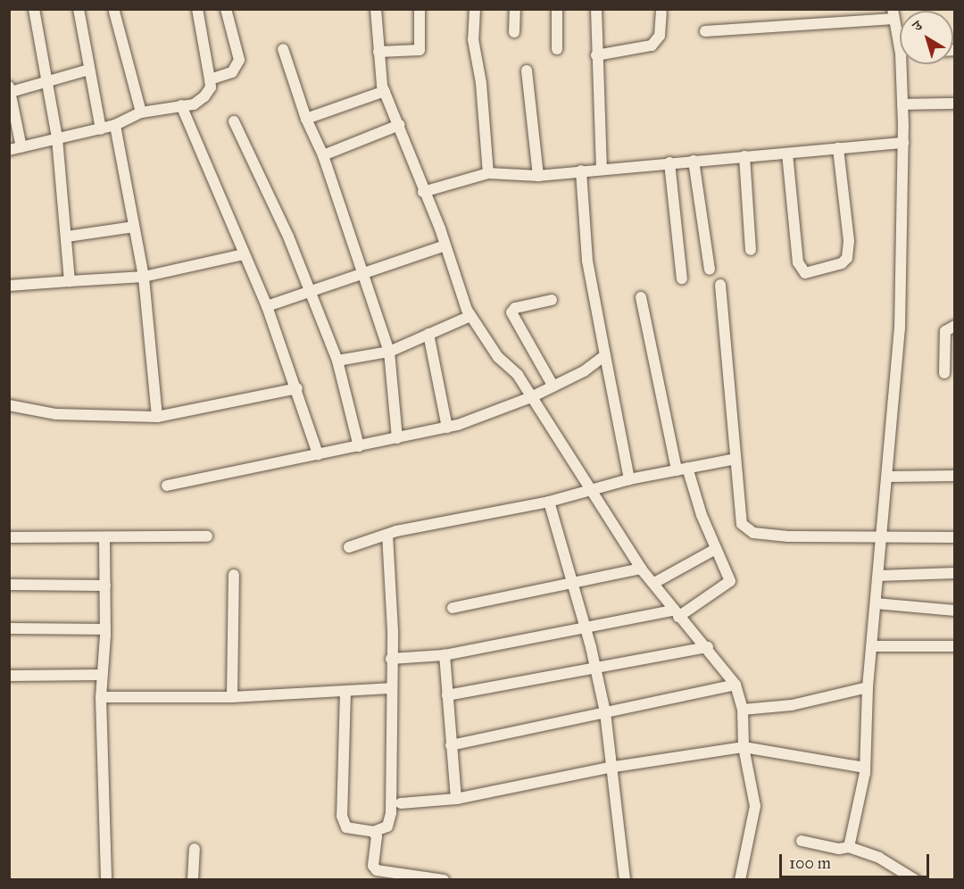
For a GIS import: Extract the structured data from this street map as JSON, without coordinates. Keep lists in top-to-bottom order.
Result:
{
  "scale_bar": "100 m",
  "north": "top left"
}
